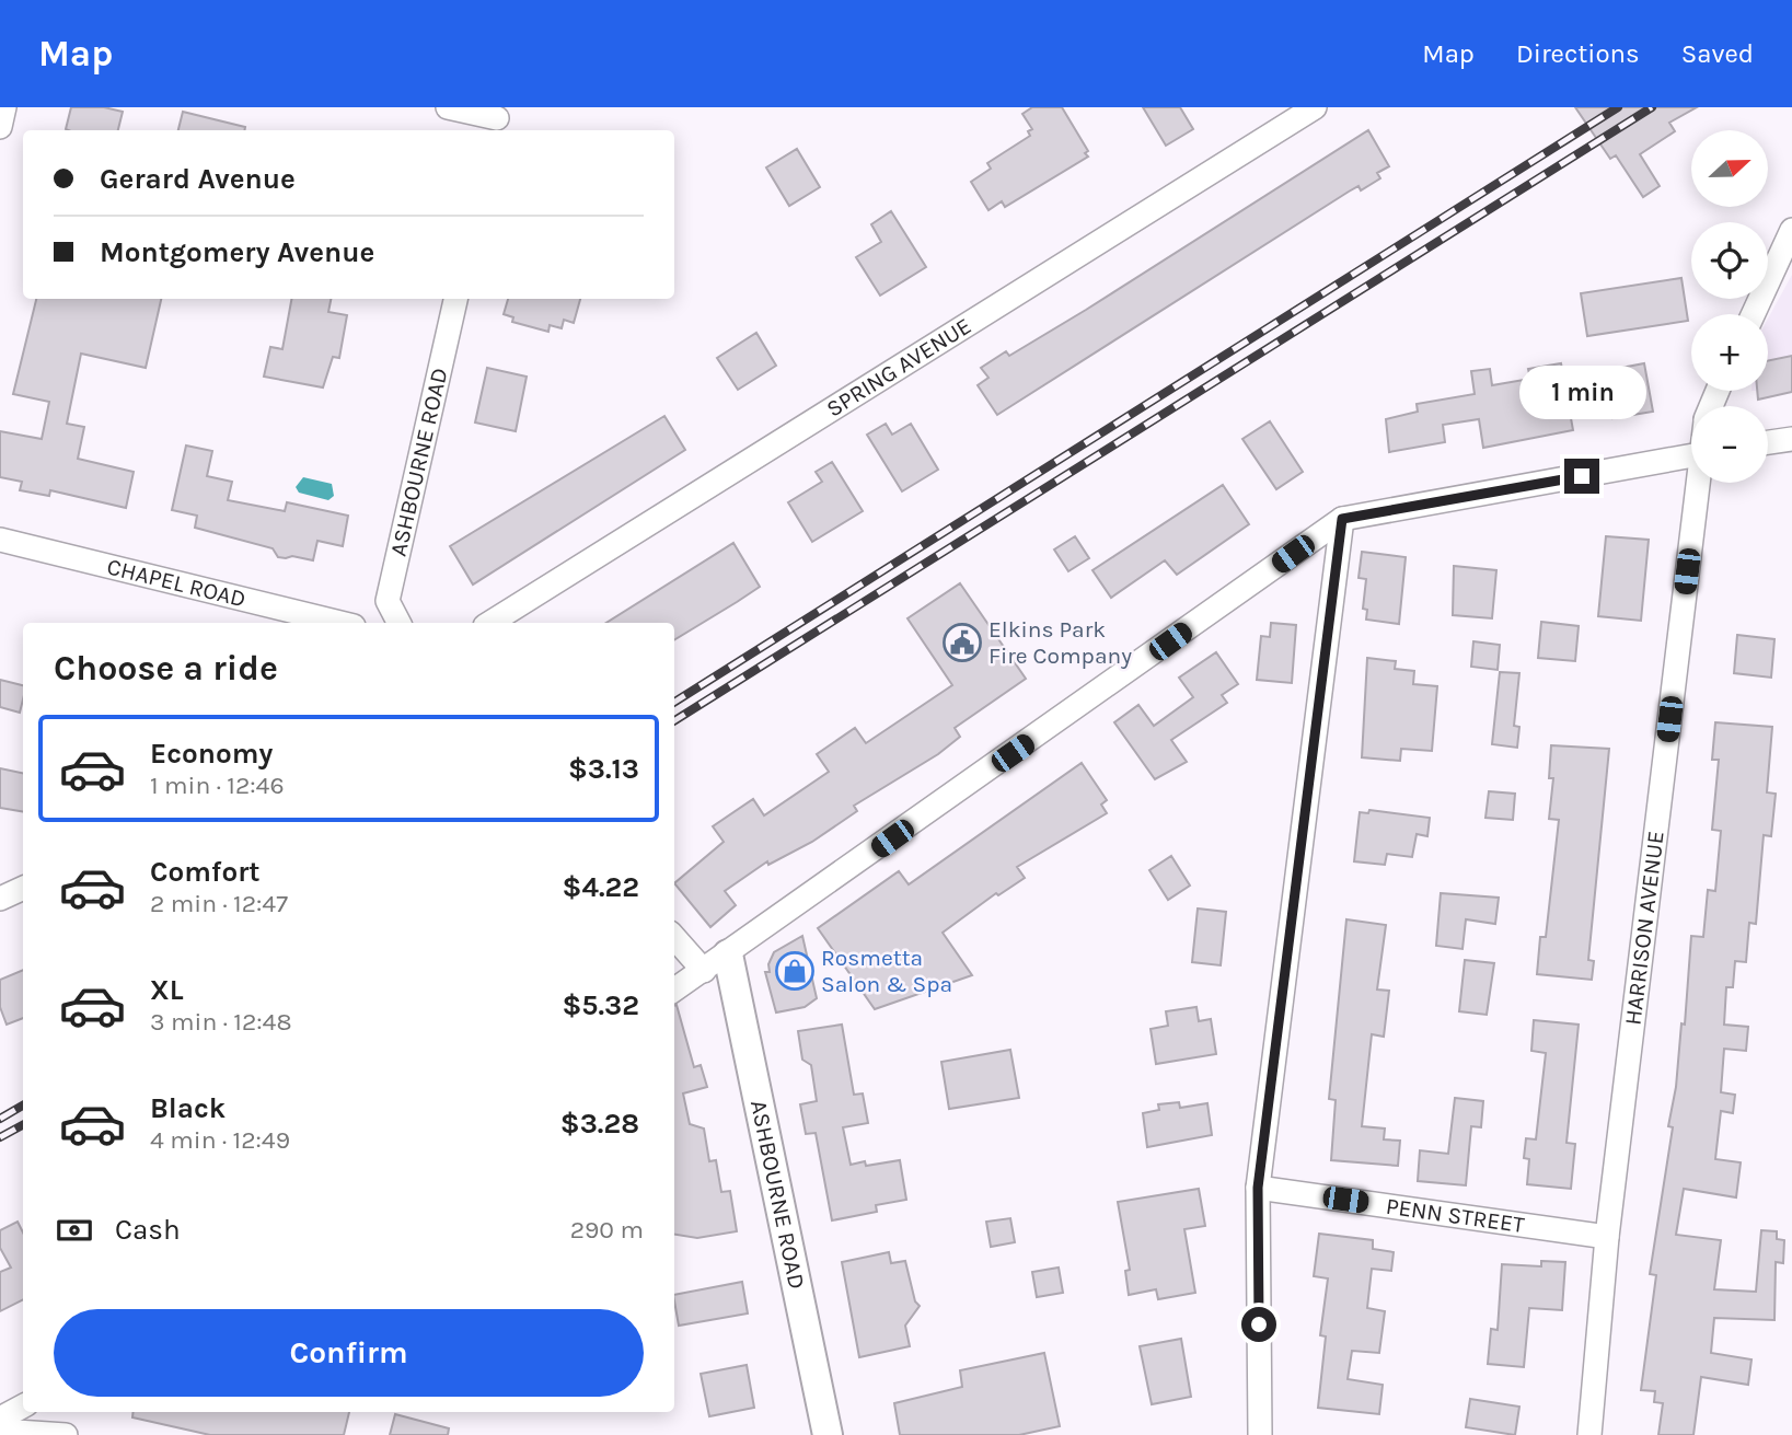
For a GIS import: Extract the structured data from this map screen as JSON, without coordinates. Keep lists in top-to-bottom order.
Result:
{
  "streets": {
    "street": [
      "SPRING AVENUE",
      "ASHBOURNE ROAD",
      "CHAPEL ROAD",
      "HARRISON AVENUE",
      "PENN STREET"
    ]
  },
  "crossings": [
    ["HARRISON AVENUE", "PENN STREET"]
  ],
  "places": {
    "public building": ["Elkins Park Fire Company"],
    "shop": ["Rosmetta Salon & Spa"]
  },
  "north": "right",
  "page": {
    "header": "Map",
    "nav": ["Map", "Directions", "Saved"],
    "map_buttons": ["+", "−"],
    "banner": ["Gerard Avenue", "Montgomery Avenue"],
    "bubble": "1 min",
    "heading": "Choose a ride",
    "list": [
      {
        "name": "Economy",
        "note": "1 min · 12:46",
        "value": "$3.13"
      },
      {
        "name": "Comfort",
        "note": "2 min · 12:47",
        "value": "$4.22"
      },
      {
        "name": "XL",
        "note": "3 min · 12:48",
        "value": "$5.32"
      },
      {
        "name": "Black",
        "note": "4 min · 12:49",
        "value": "$3.28"
      }
    ],
    "pay": ["Cash", "290 m"],
    "buttons": "Confirm"
  }
}
